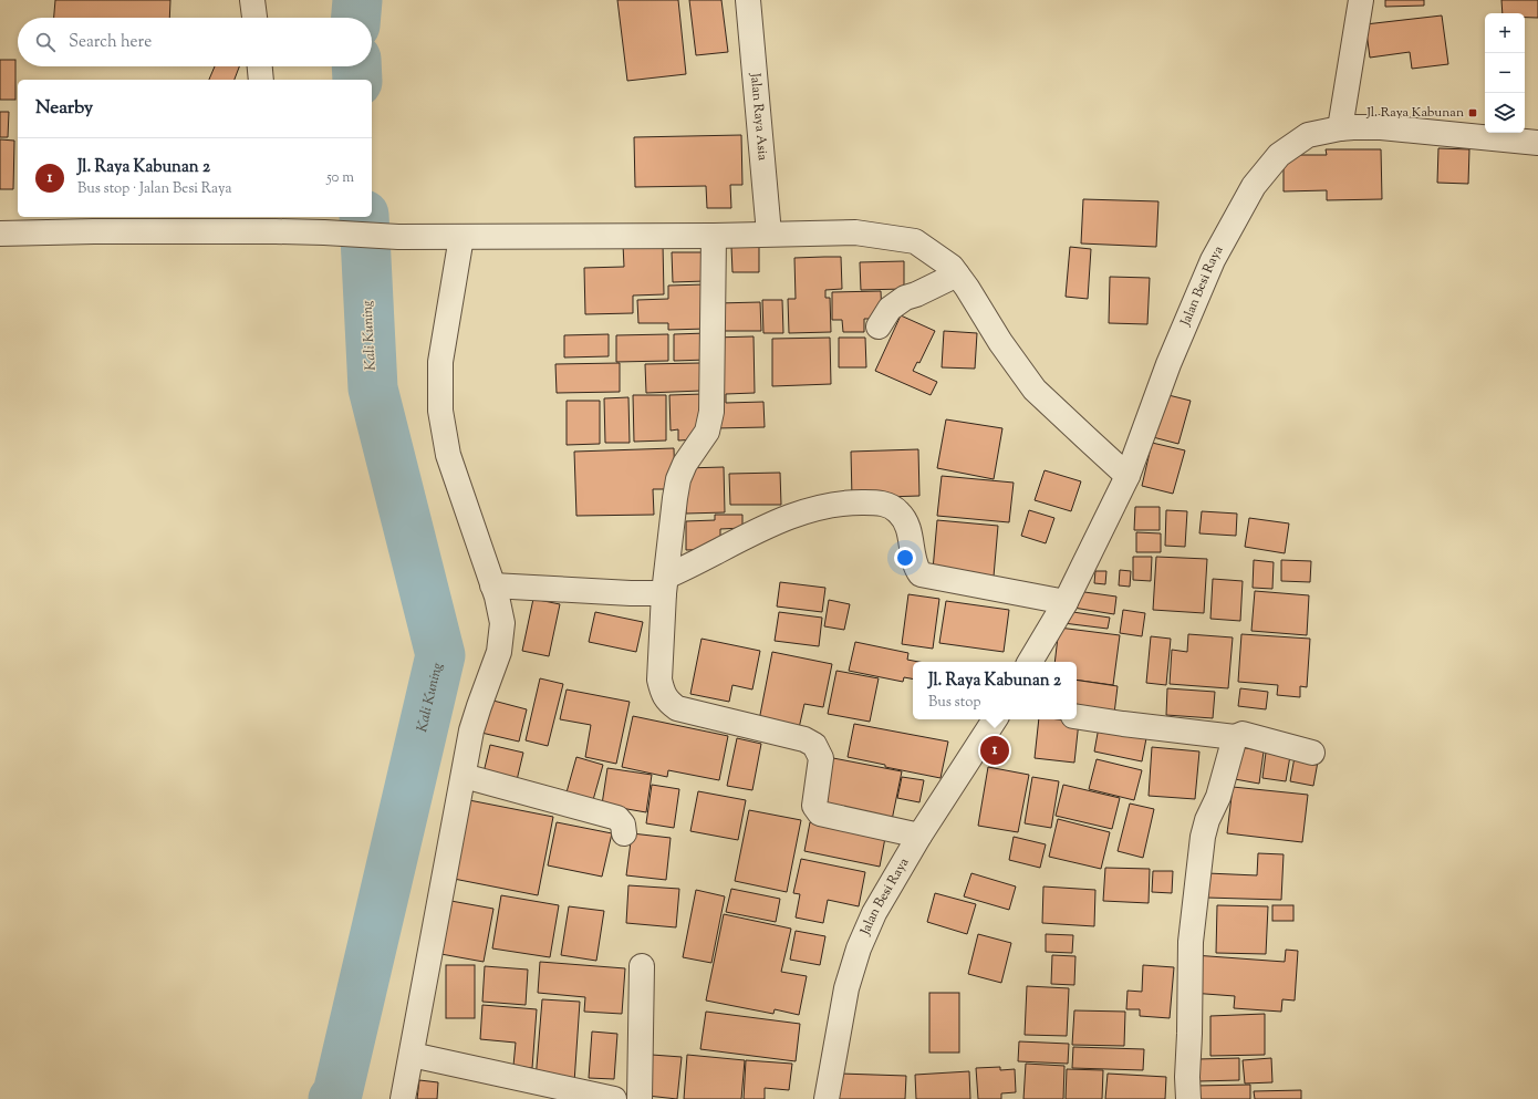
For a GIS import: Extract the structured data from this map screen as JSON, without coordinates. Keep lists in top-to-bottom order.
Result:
{
  "streets": {
    "street": ["Jalan Raya Asia", "Jalan Besi Raya"]
  },
  "water": ["Kali Kuning"],
  "places": {
    "transit": ["Jl. Raya Kabunan"]
  },
  "page": {
    "map_buttons": ["+", "−"],
    "search": "Search here",
    "heading": "Nearby",
    "list": [
      {
        "mark": "1",
        "name": "Jl. Raya Kabunan 2",
        "note": "Bus stop · Jalan Besi Raya",
        "value": "50 m"
      }
    ],
    "popup": ["Jl. Raya Kabunan 2", "Bus stop"],
    "pins": "1"
  }
}
